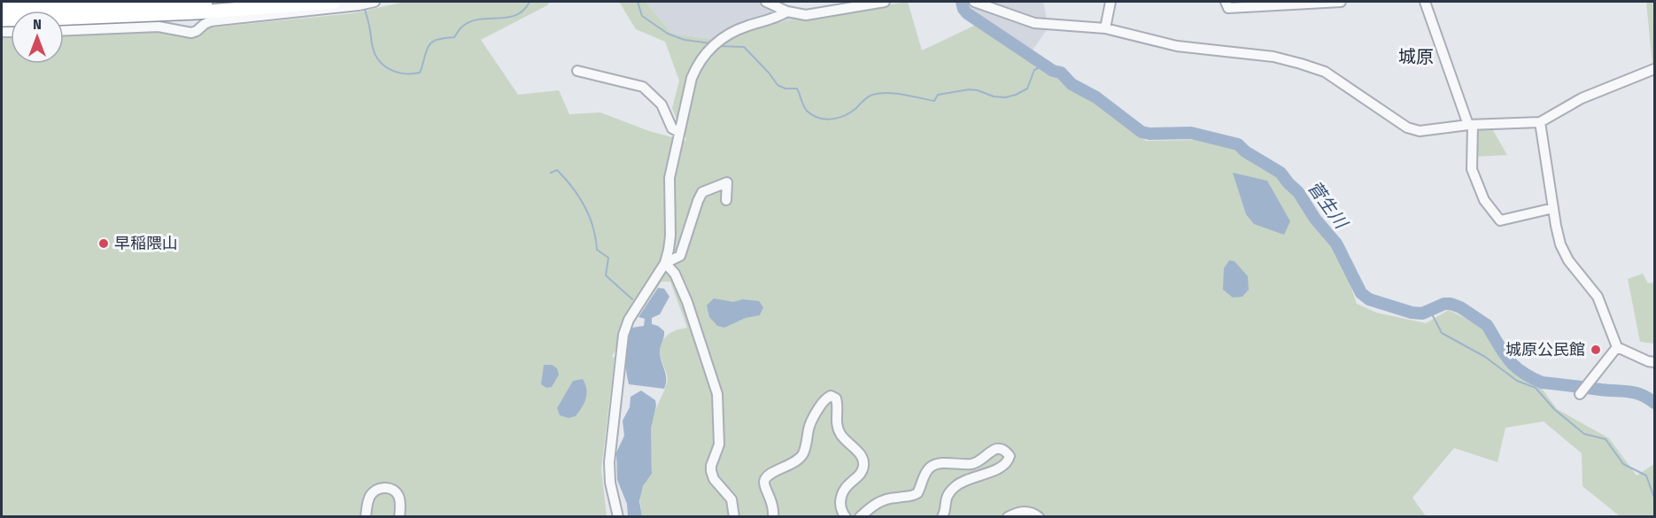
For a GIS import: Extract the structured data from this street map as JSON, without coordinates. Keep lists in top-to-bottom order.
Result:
{
  "districts": ["城原"],
  "water": ["菅生川"],
  "places": ["早稲隈山", "城原公民館"],
  "north": "top"
}
